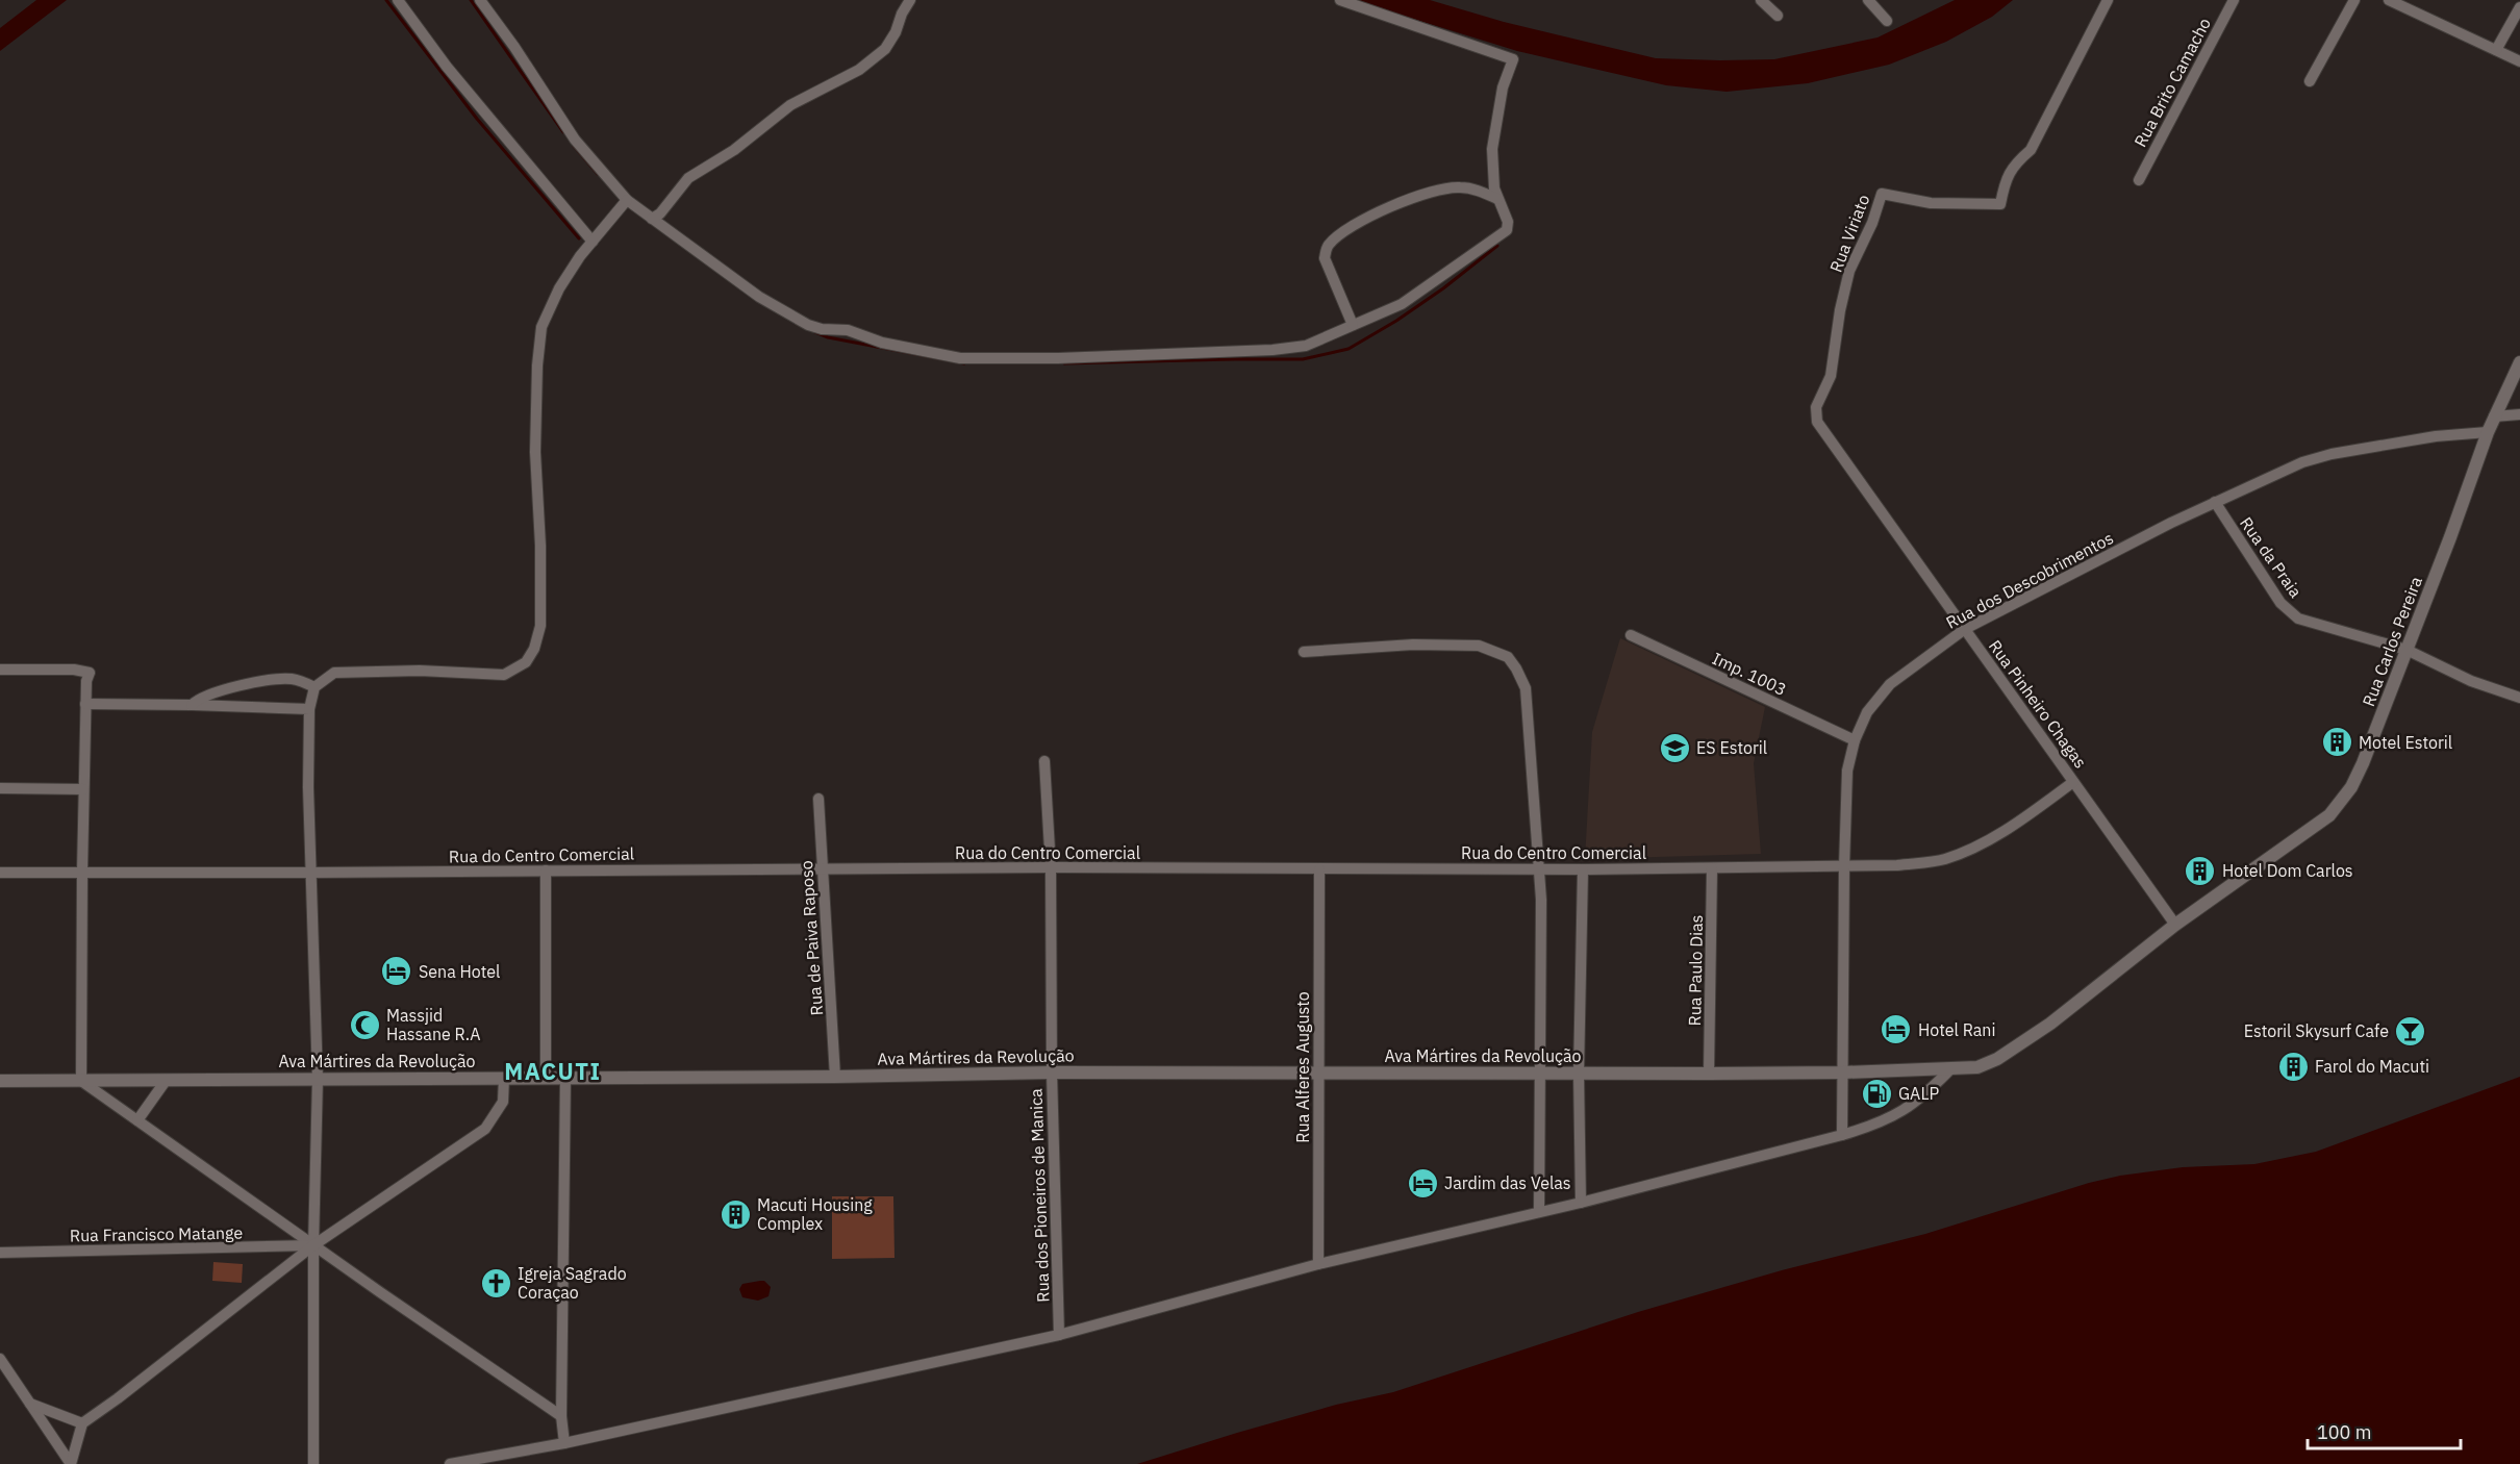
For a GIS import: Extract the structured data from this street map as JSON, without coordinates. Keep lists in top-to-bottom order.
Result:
{
  "streets": {
    "street": [
      "Rua Brito Camacho",
      "Rua Viriato",
      "Rua da Praia",
      "Rua dos Descobrimentos",
      "Rua Carlos Pereira",
      "Imp. 1003",
      "Rua Pinheiro Chagas",
      "Rua do Centro Comercial",
      "Rua de Paiva Raposo",
      "Rua Paulo Dias",
      "Ava Mártires da Revolução",
      "Rua Alferes Augusto",
      "Rua dos Pioneiros de Manica",
      "Rua Francisco Matange"
    ]
  },
  "crossings": [
    ["Rua Viriato", "Rua Pinheiro Chagas"],
    ["Rua da Praia", "Rua dos Descobrimentos"],
    ["Rua da Praia", "Rua Carlos Pereira"],
    ["Rua dos Descobrimentos", "Rua Carlos Pereira"],
    ["Rua dos Descobrimentos", "Imp. 1003"],
    ["Rua dos Descobrimentos", "Rua Pinheiro Chagas"],
    ["Rua dos Descobrimentos", "Rua do Centro Comercial"],
    ["Rua dos Descobrimentos", "Ava Mártires da Revolução"],
    ["Rua Carlos Pereira", "Rua Pinheiro Chagas"],
    ["Rua Carlos Pereira", "Ava Mártires da Revolução"],
    ["Rua Pinheiro Chagas", "Rua do Centro Comercial"],
    ["Rua do Centro Comercial", "Rua de Paiva Raposo"],
    ["Rua do Centro Comercial", "Rua Paulo Dias"],
    ["Rua do Centro Comercial", "Rua Alferes Augusto"],
    ["Rua do Centro Comercial", "Rua dos Pioneiros de Manica"],
    ["Rua de Paiva Raposo", "Ava Mártires da Revolução"],
    ["Rua Paulo Dias", "Ava Mártires da Revolução"],
    ["Ava Mártires da Revolução", "Rua Alferes Augusto"],
    ["Ava Mártires da Revolução", "Rua dos Pioneiros de Manica"]
  ],
  "districts": ["MACUTI"],
  "places": {
    "building": [
      "Motel Estoril",
      "Hotel Dom Carlos",
      "Farol do Macuti",
      "Macuti Housing Complex"
    ],
    "school or university": ["ES Estoril"],
    "hotel": ["Sena Hotel", "Hotel Rani", "Jardim das Velas"],
    "mosque": ["Massjid Hassane R.A"],
    "bar": ["Estoril Skysurf Cafe"],
    "fuel station": ["GALP"],
    "church": ["Igreja Sagrado Coraçao"]
  },
  "scale_bar": "100 m"
}
